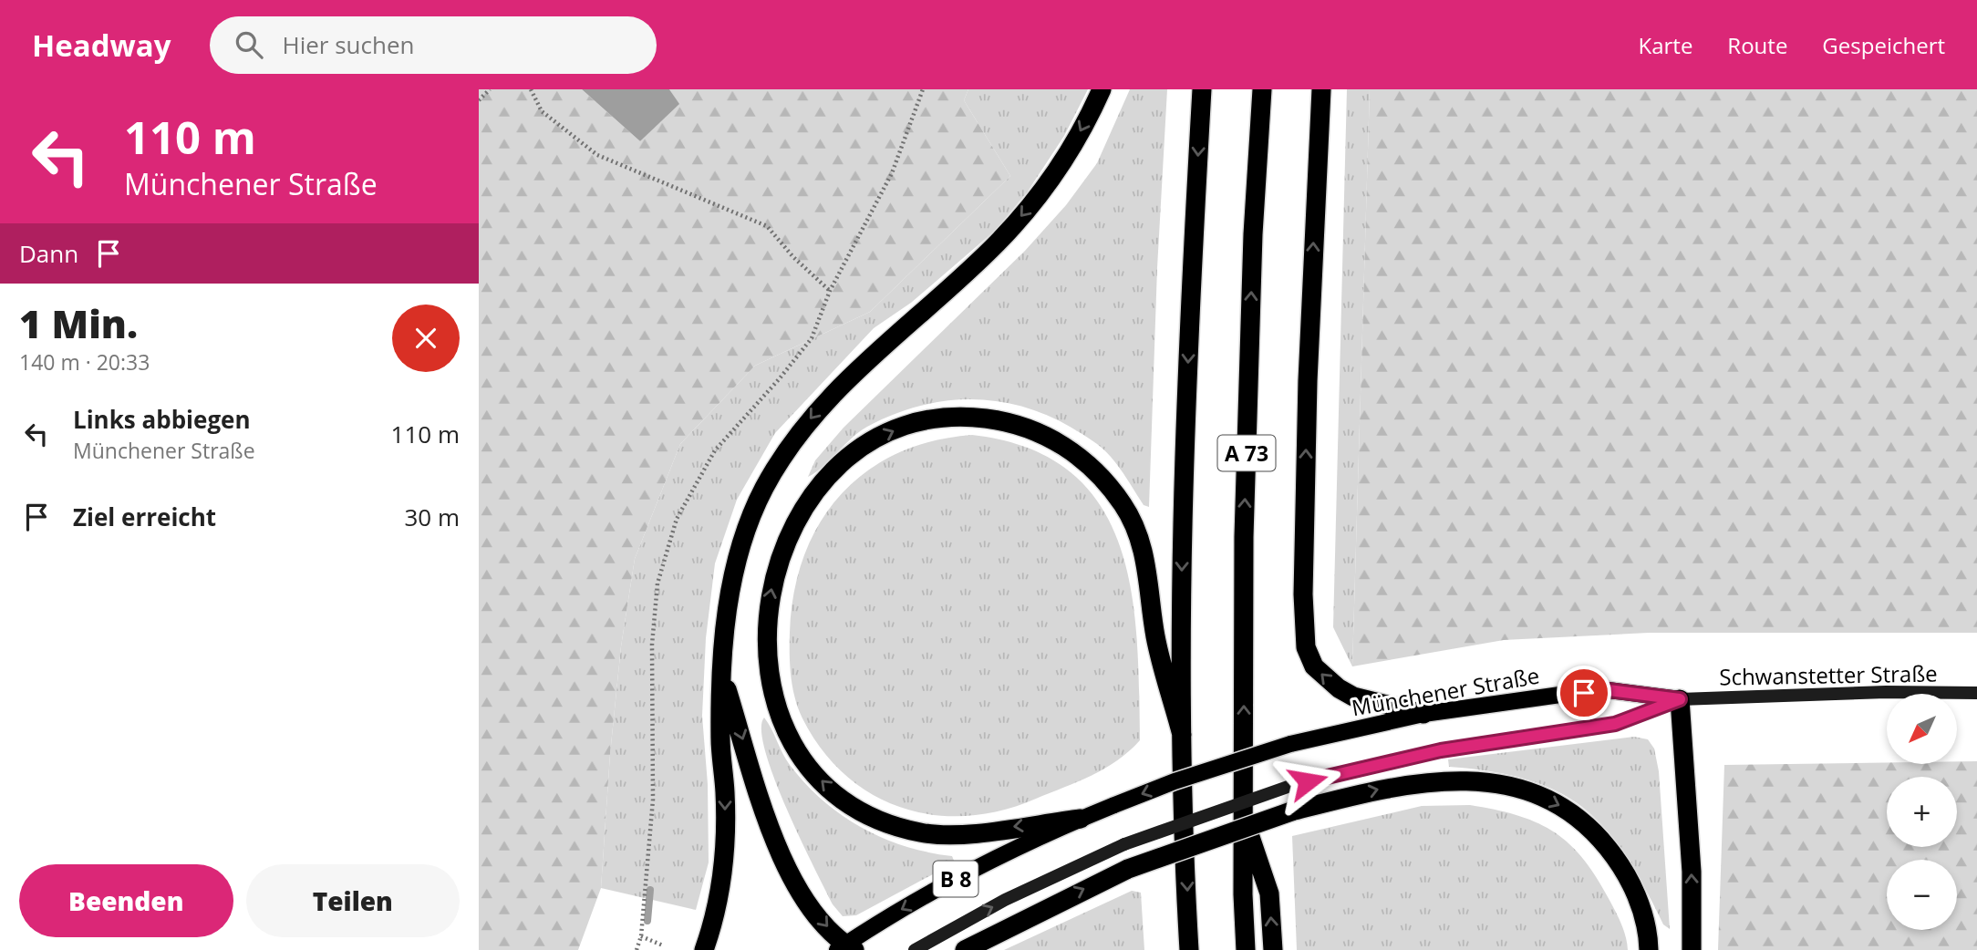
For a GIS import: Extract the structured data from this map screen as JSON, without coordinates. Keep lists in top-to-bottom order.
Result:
{
  "streets": {
    "highway": ["A 73"],
    "main road": ["Schwanstetter Straße", "Münchener Straße", "B 8"]
  },
  "crossings": [
    ["Schwanstetter Straße", "Münchener Straße"]
  ],
  "north": "bottom left",
  "page": {
    "header": "Headway",
    "search": "Hier suchen",
    "nav": ["Karte", "Route", "Gespeichert"],
    "turn": ["110 m", "Münchener Straße"],
    "then": "Dann",
    "heading": ["1 Min.", "140 m · 20:33"],
    "list": [
      {
        "name": "Links abbiegen",
        "note": "Münchener Straße",
        "value": "110 m"
      },
      {
        "name": "Ziel erreicht",
        "value": "30 m"
      }
    ],
    "map_buttons": ["+", "−"],
    "buttons": ["Beenden", "Teilen"]
  }
}
